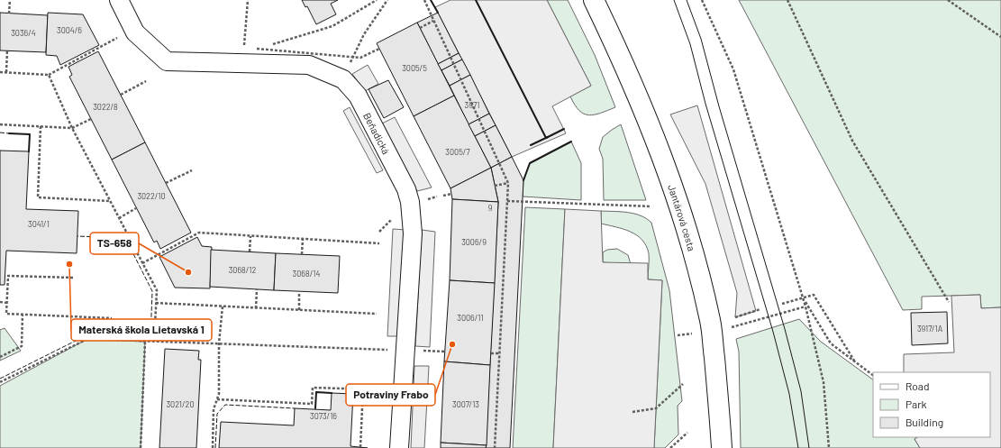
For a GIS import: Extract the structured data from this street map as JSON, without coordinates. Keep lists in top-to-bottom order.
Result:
{
  "streets": {
    "street": ["Beňadická", "Jantárová cesta"]
  },
  "places": ["Materská škola Lietavská 1", "TS-658", "Potraviny Frabo"],
  "house_numbers": [
    "3004/6",
    "3036/4",
    "3005/5",
    "3971",
    "3022/8",
    "3005/7",
    "3022/10",
    "9",
    "3041/1",
    "3006/9",
    "3068/12",
    "3068/14",
    "3006/11",
    "3917/1A",
    "3021/20",
    "3007/13",
    "3073/16"
  ],
  "legend": ["Road", "Park", "Building"]
}
